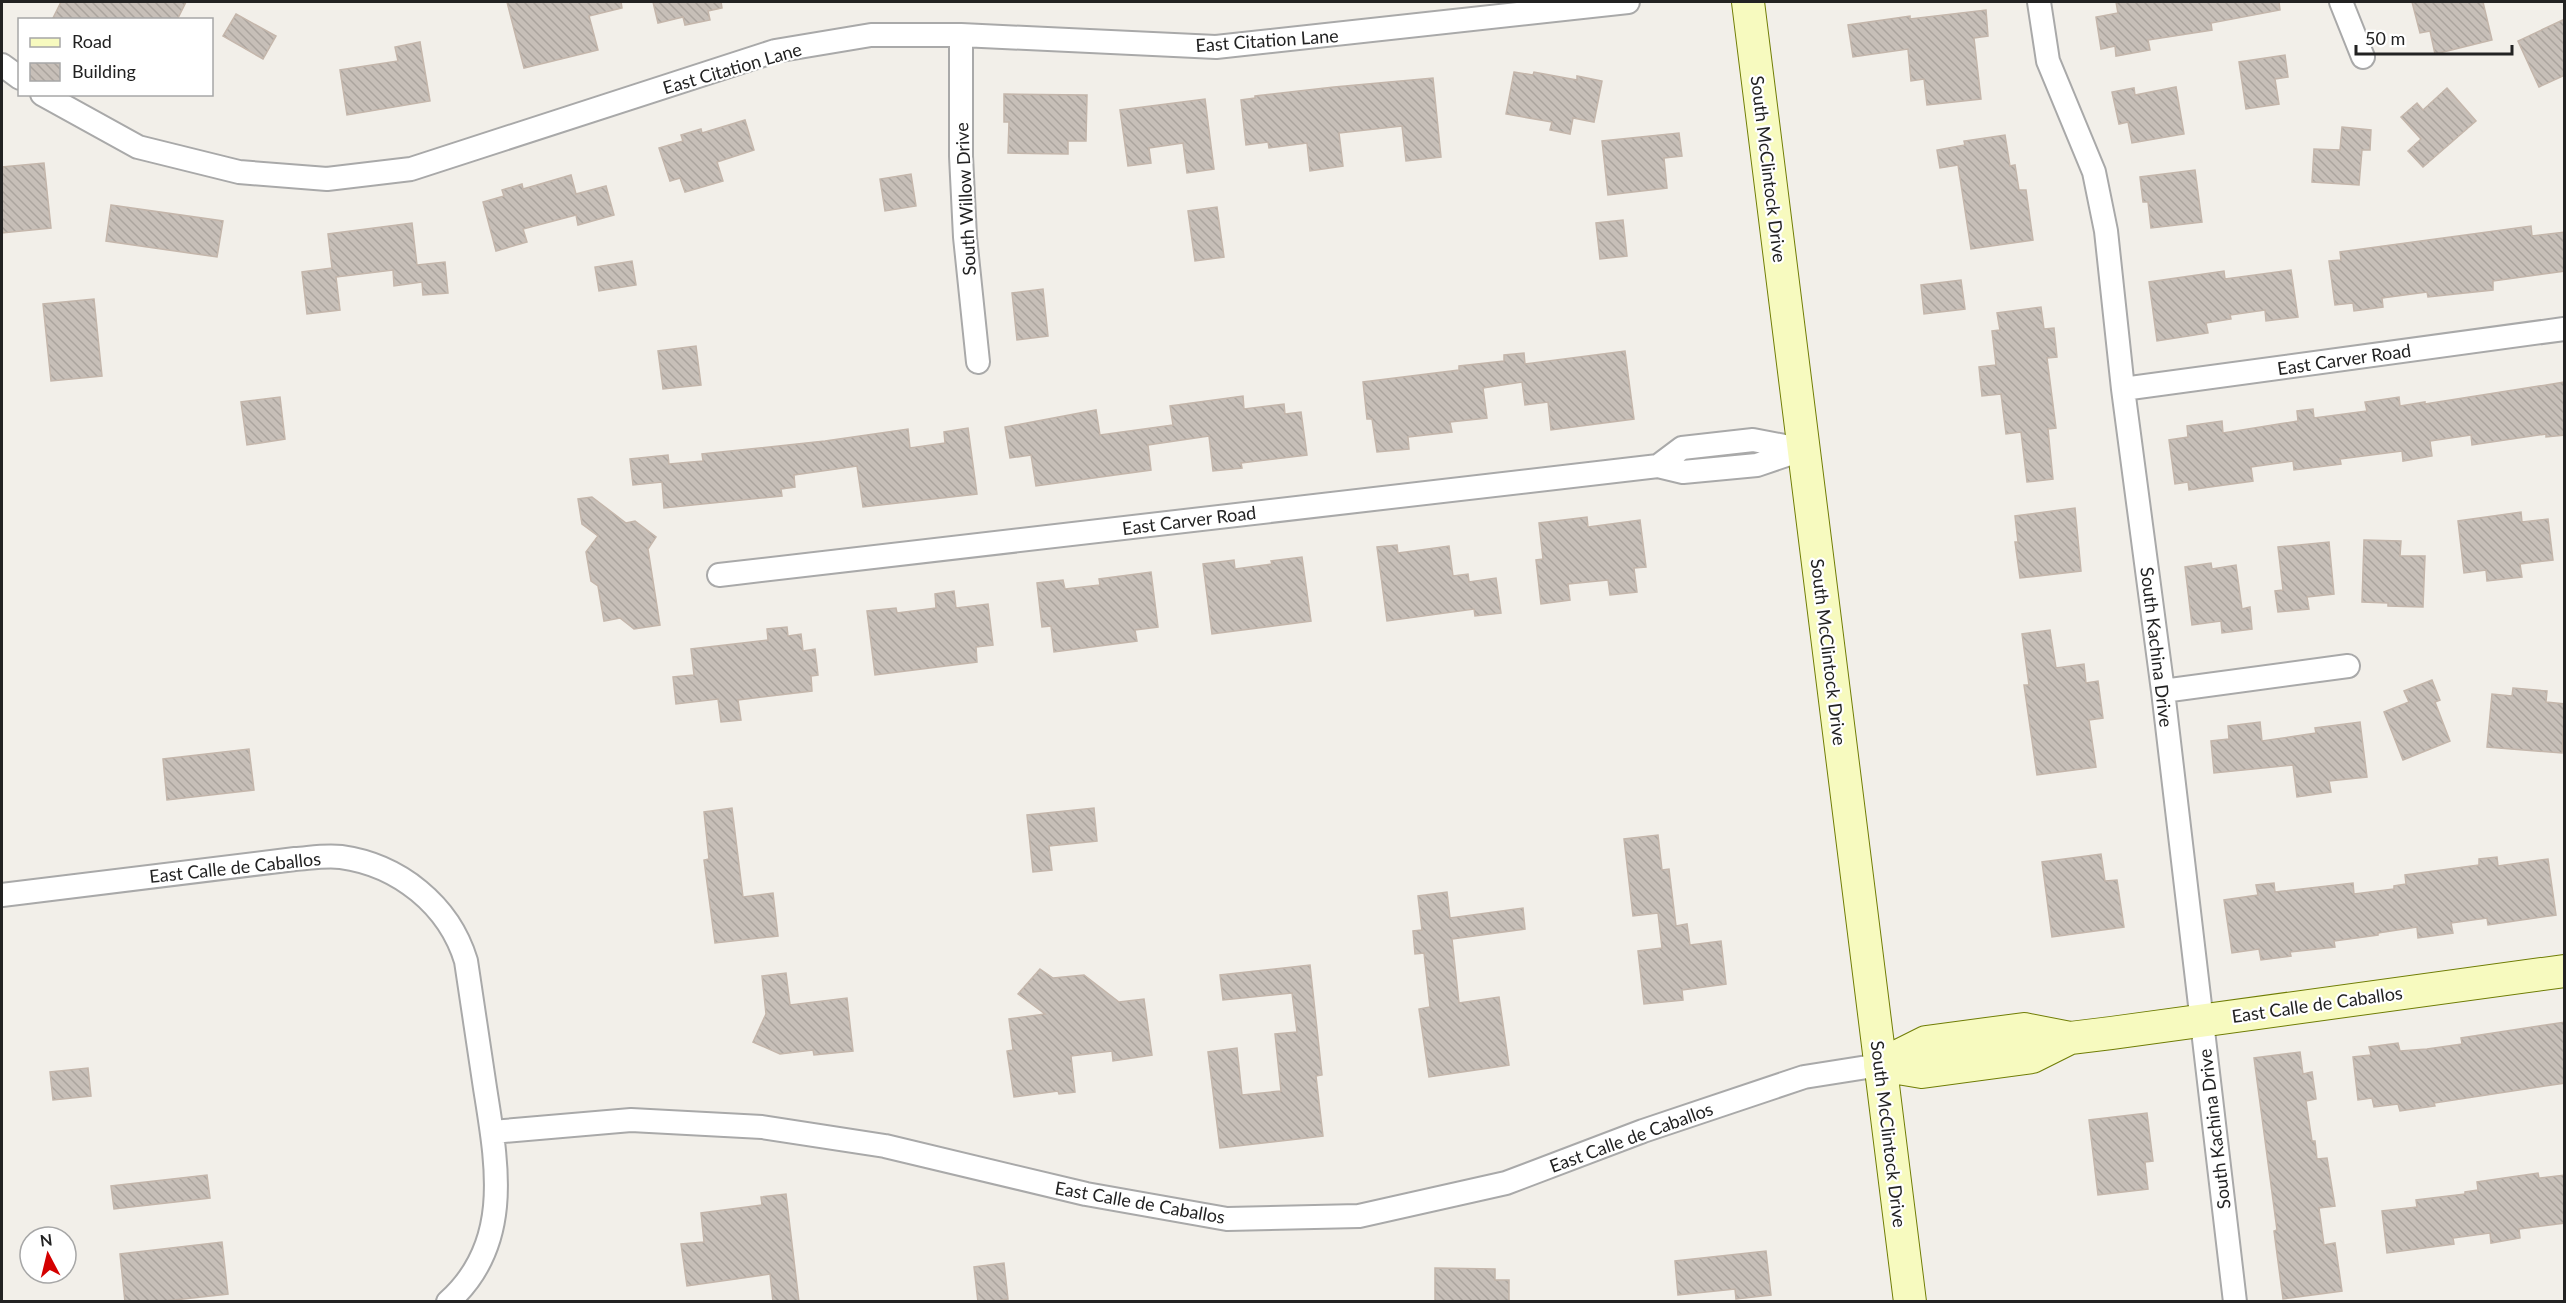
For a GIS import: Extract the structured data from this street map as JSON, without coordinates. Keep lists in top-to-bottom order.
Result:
{
  "streets": {
    "main road": ["South McClintock Drive", "East Calle de Caballos"],
    "street": [
      "East Citation Lane",
      "South Willow Drive",
      "East Carver Road",
      "South Kachina Drive"
    ]
  },
  "crossings": [
    ["East Citation Lane", "South Willow Drive"],
    ["South McClintock Drive", "East Carver Road"],
    ["South McClintock Drive", "East Calle de Caballos"],
    ["East Carver Road", "South Kachina Drive"],
    ["South Kachina Drive", "East Calle de Caballos"]
  ],
  "legend": ["Road", "Building"],
  "scale_bar": "50 m",
  "north": "top"
}
